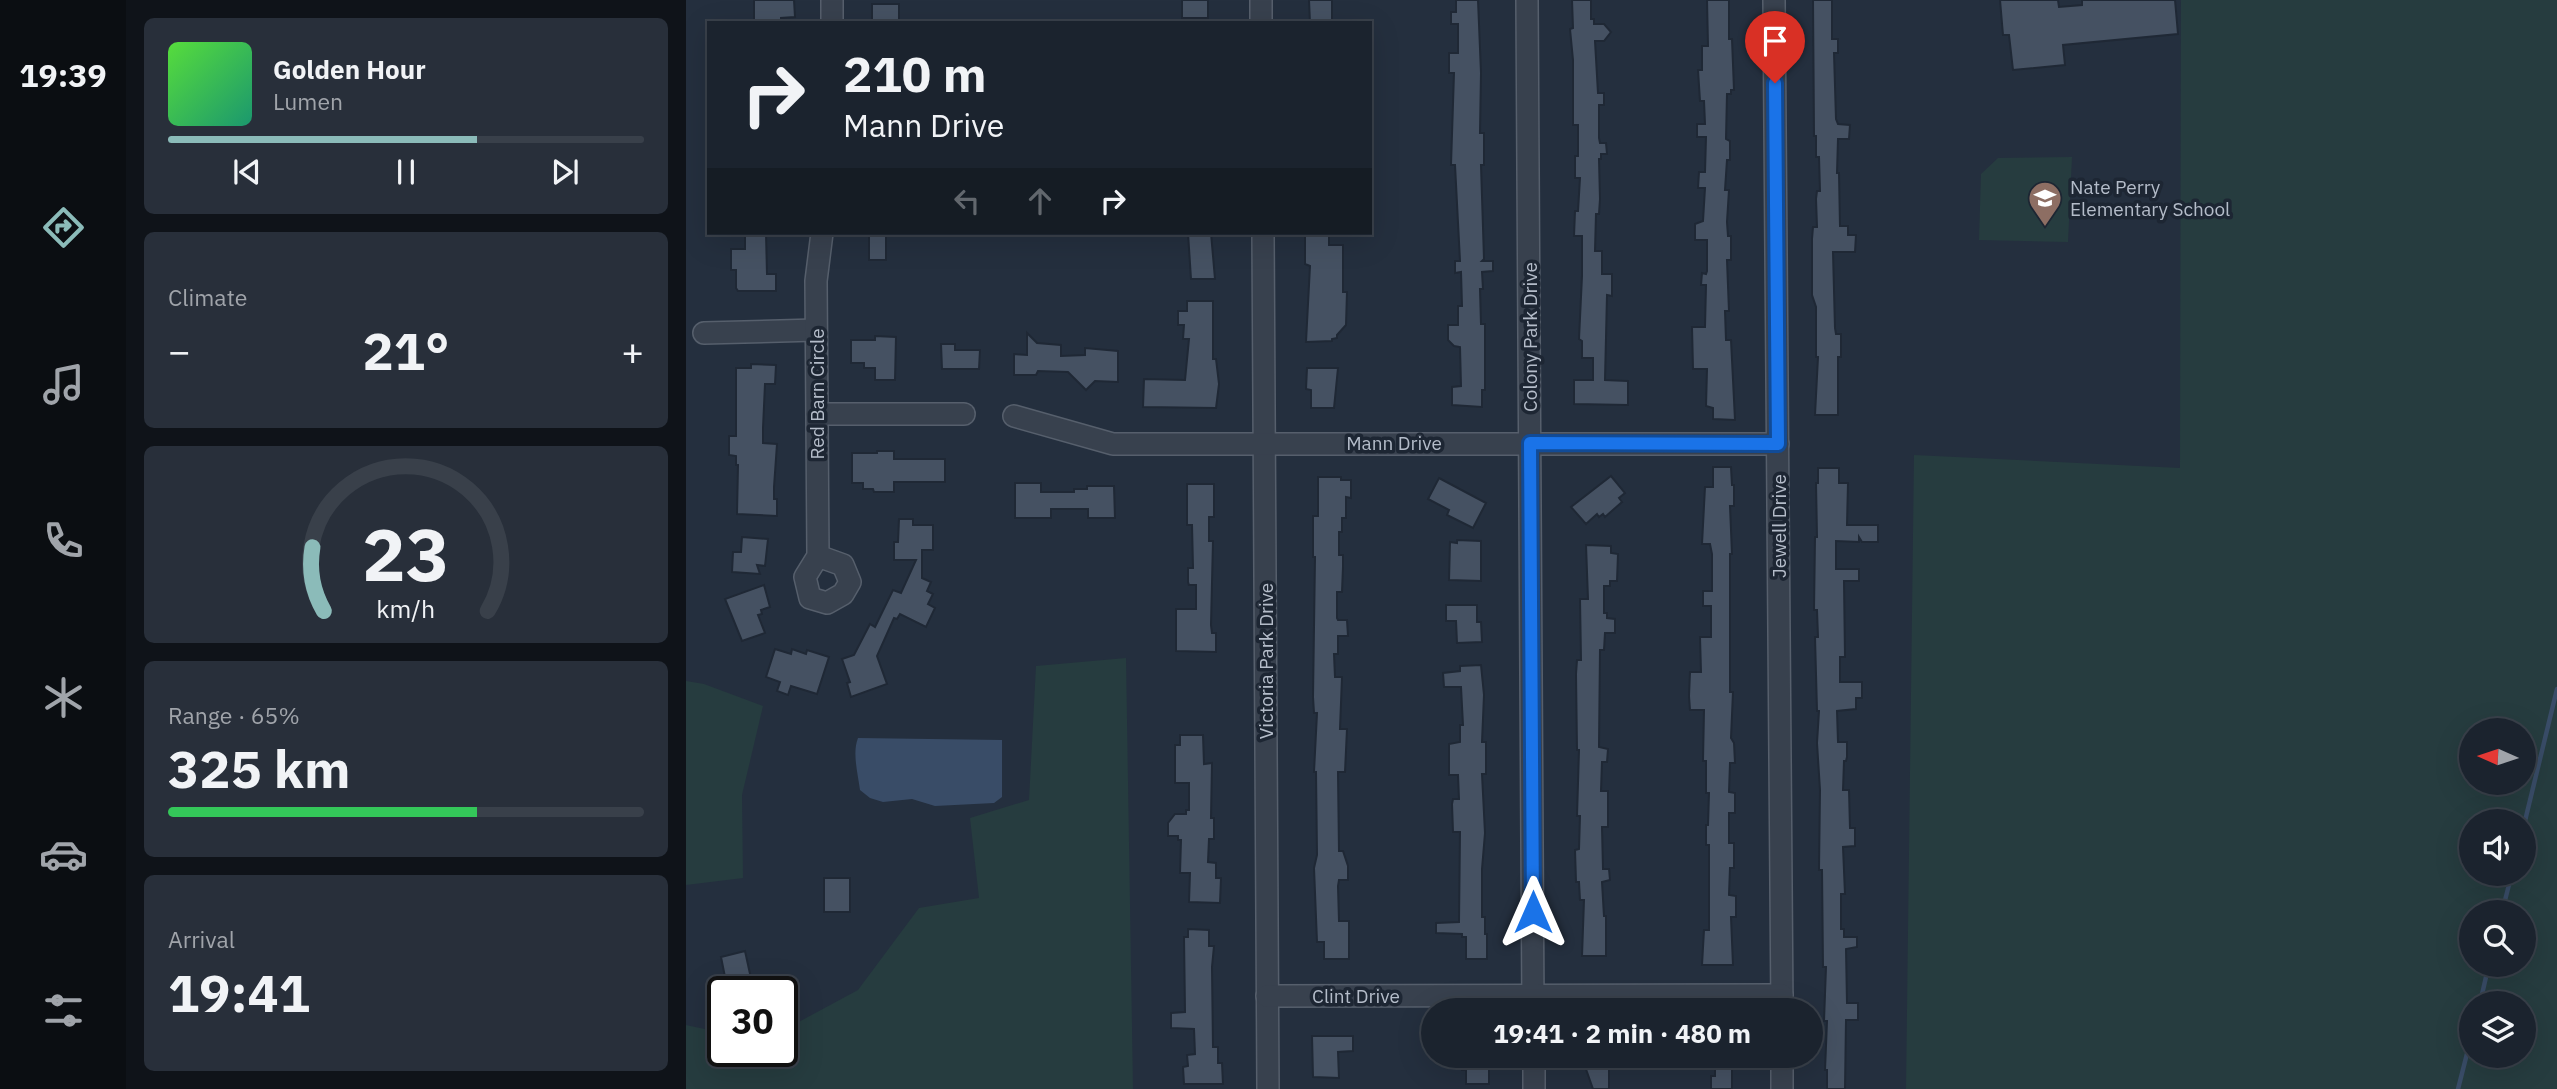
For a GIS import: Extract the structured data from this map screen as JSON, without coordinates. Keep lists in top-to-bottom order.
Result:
{
  "streets": {
    "street": [
      "Colony Park Drive",
      "Red Barn Circle",
      "Mann Drive",
      "Jewell Drive",
      "Victoria Park Drive",
      "Clint Drive"
    ]
  },
  "crossings": [
    ["Colony Park Drive", "Mann Drive"],
    ["Mann Drive", "Jewell Drive"],
    ["Mann Drive", "Victoria Park Drive"],
    ["Victoria Park Drive", "Clint Drive"]
  ],
  "places": {
    "school or university": ["Nate Perry Elementary School"]
  },
  "north": "left",
  "page": {
    "tabs": "19:39",
    "turn": ["210 m", "Mann Drive"],
    "song": ["Golden Hour", "Lumen"],
    "tile": [
      "Climate",
      ["Range · 65%", "325 km"],
      ["Arrival", "19:41"]
    ],
    "heat": ["−", "21°", "+"],
    "limit": "30",
    "trip": "19:41 · 2 min · 480 m",
    "gauge": ["23", "km/h"]
  }
}
